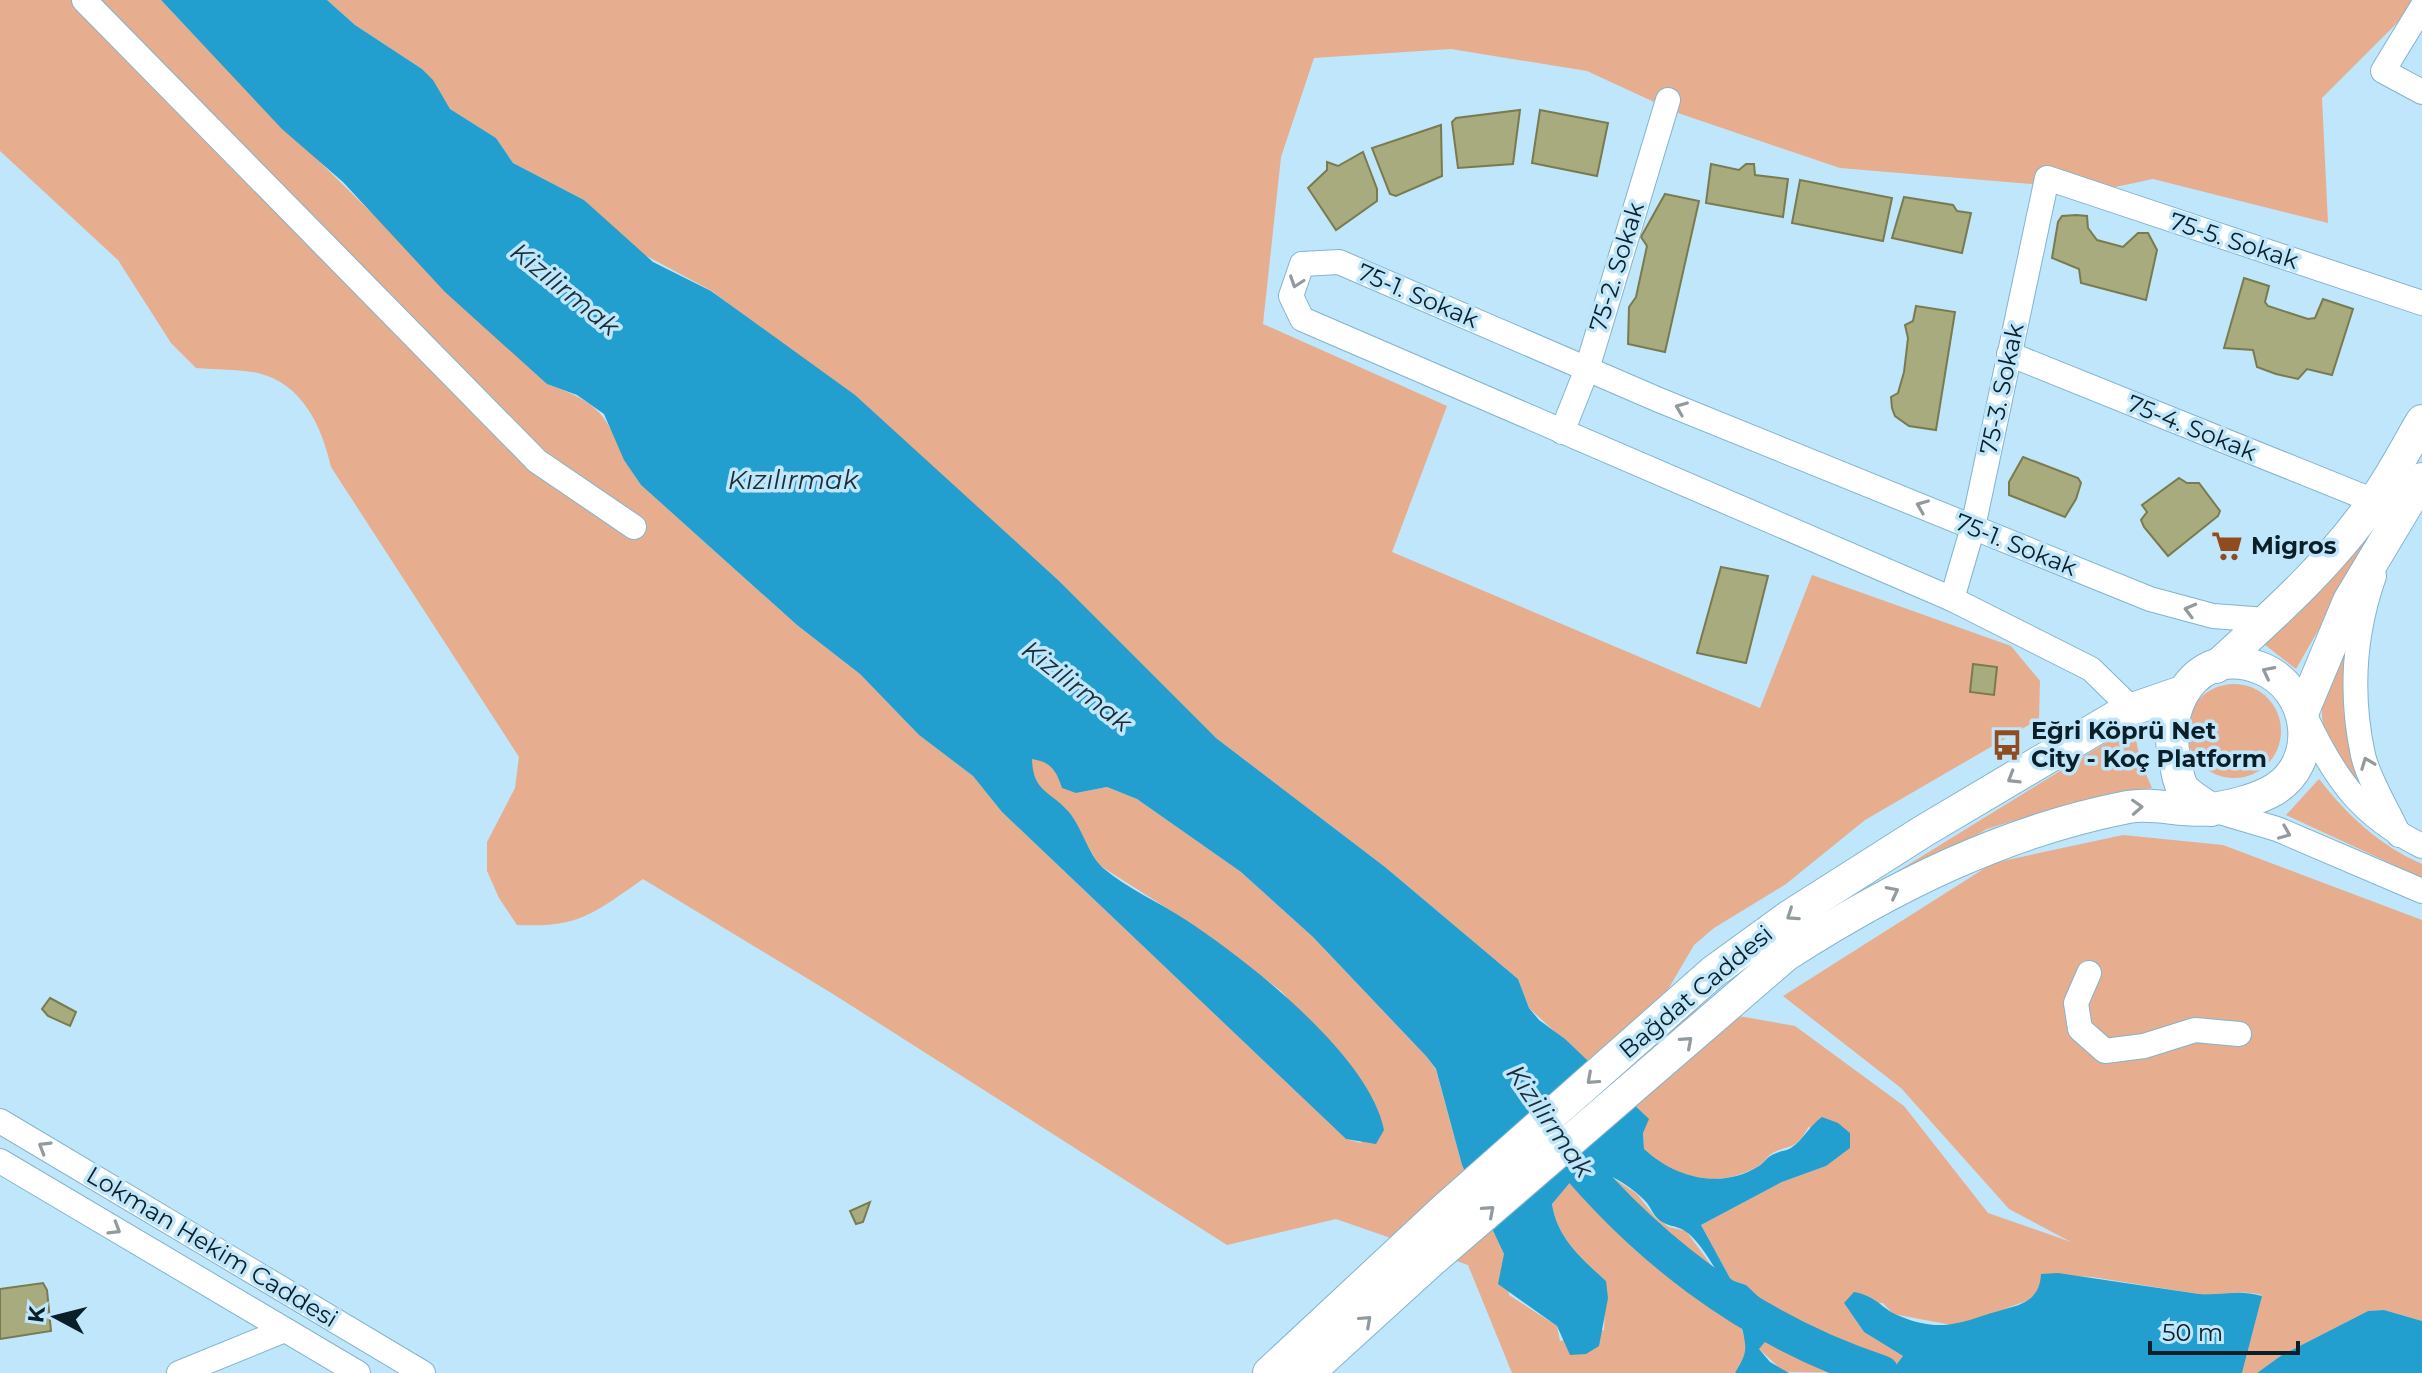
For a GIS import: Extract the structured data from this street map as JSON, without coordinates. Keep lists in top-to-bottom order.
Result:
{
  "streets": {
    "main road": ["Bağdat Caddesi"],
    "street": [
      "75-5. Sokak",
      "75-2. Sokak",
      "75-1. Sokak",
      "75-3. Sokak",
      "75-4. Sokak",
      "Lokman Hekim Caddesi"
    ]
  },
  "crossings": [
    ["75-5. Sokak", "75-3. Sokak"],
    ["75-2. Sokak", "75-1. Sokak"],
    ["75-1. Sokak", "75-3. Sokak"],
    ["75-1. Sokak", "Bağdat Caddesi"],
    ["75-3. Sokak", "75-4. Sokak"]
  ],
  "water": ["Kizilirmak", "Kızılırmak"],
  "places": {
    "supermarket": ["Migros"],
    "bus stop": ["Eğri Köprü Net City - Koç Platform"]
  },
  "scale_bar": "50 m",
  "north": "left"
}
